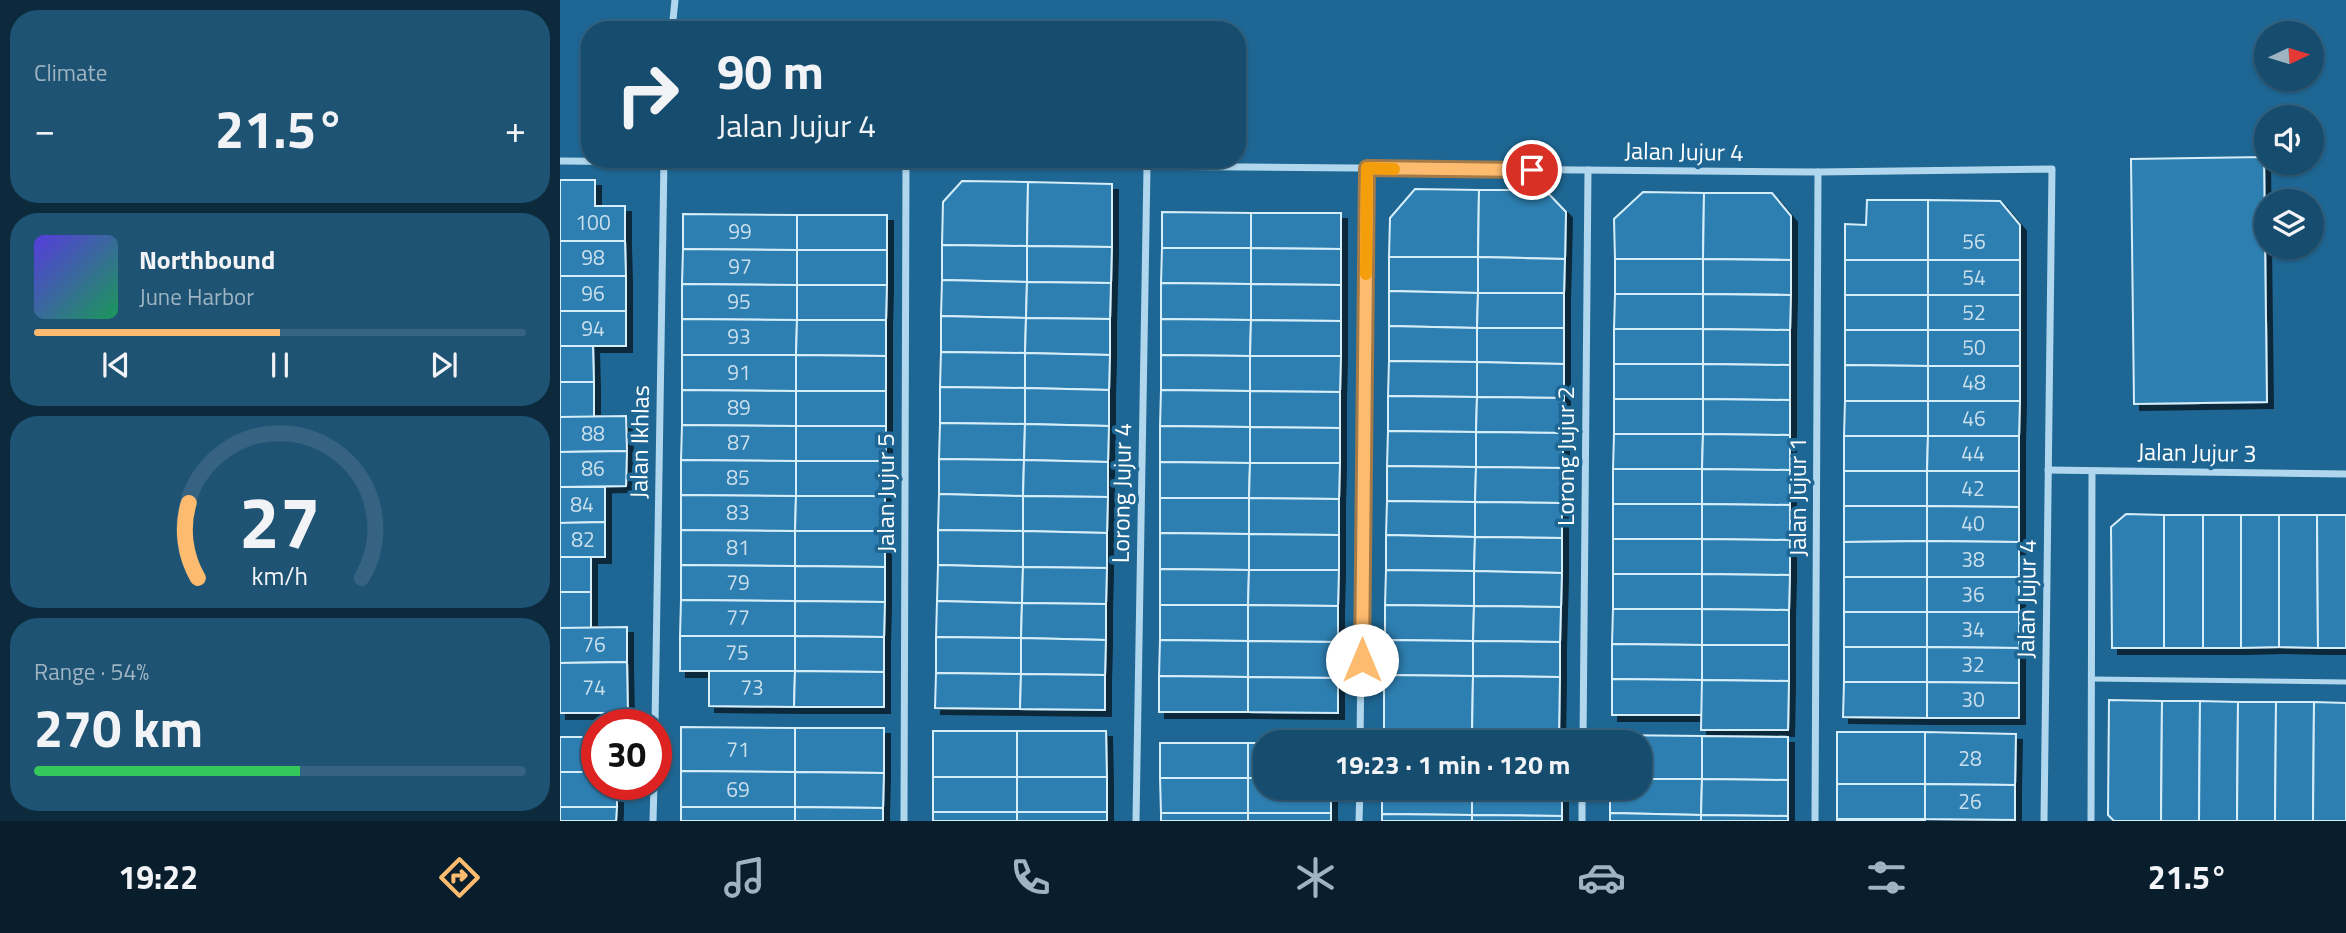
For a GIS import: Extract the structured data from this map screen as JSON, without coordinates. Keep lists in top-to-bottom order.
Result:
{
  "streets": {
    "street": [
      "Jalan Jujur 4",
      "Jalan Ikhlas",
      "Jalan Jujur 3",
      "Lorong Jujur 2",
      "Jalan Jujur 5",
      "Lorong Jujur 4",
      "Jalan Jujur 1"
    ]
  },
  "crossings": [
    ["Jalan Jujur 4", "Jalan Jujur 3"],
    ["Jalan Jujur 4", "Lorong Jujur 2"],
    ["Jalan Jujur 4", "Jalan Jujur 1"]
  ],
  "house_numbers": [
    "100",
    "99",
    "56",
    "98",
    "97",
    "54",
    "96",
    "95",
    "52",
    "94",
    "93",
    "50",
    "91",
    "48",
    "89",
    "46",
    "88",
    "87",
    "44",
    "86",
    "85",
    "42",
    "84",
    "83",
    "40",
    "82",
    "81",
    "38",
    "79",
    "36",
    "77",
    "34",
    "76",
    "75",
    "32",
    "74",
    "73",
    "30",
    "71",
    "28",
    "69",
    "26"
  ],
  "north": "right",
  "page": {
    "tile": [
      "Climate",
      ["Range · 54%", "270 km"]
    ],
    "turn": ["90 m", "Jalan Jujur 4"],
    "heat": ["−", "21.5°", "+"],
    "song": ["Northbound", "June Harbor"],
    "limit": "30",
    "trip": "19:23 · 1 min · 120 m",
    "tabs": ["19:22", "21.5°"],
    "gauge": ["27", "km/h"]
  }
}
